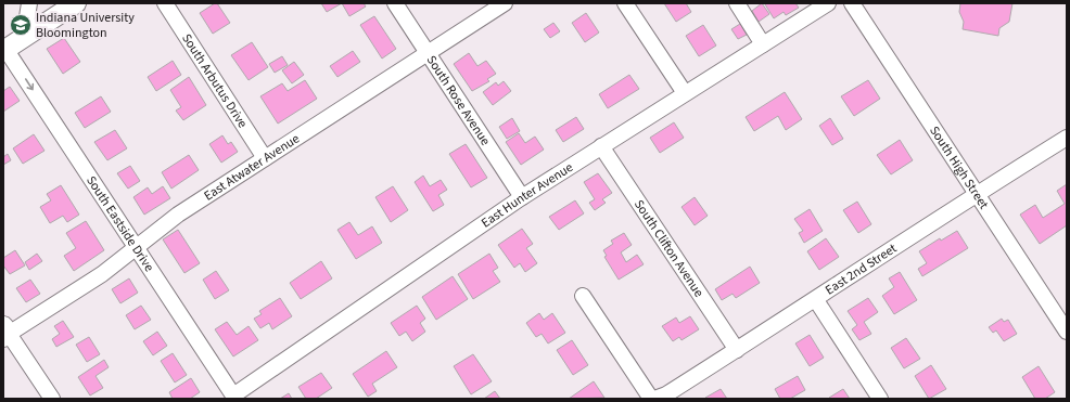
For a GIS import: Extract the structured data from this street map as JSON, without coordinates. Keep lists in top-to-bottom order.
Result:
{
  "streets": {
    "street": [
      "South Arbutus Drive",
      "South Rose Avenue",
      "East Atwater Avenue",
      "South High Street",
      "East Hunter Avenue",
      "South Eastside Drive",
      "South Clifton Avenue",
      "East 2nd Street"
    ]
  },
  "crossings": [
    ["South Arbutus Drive", "East Atwater Avenue"],
    ["South Rose Avenue", "East Atwater Avenue"],
    ["South Rose Avenue", "East Hunter Avenue"],
    ["East Atwater Avenue", "South Eastside Drive"],
    ["South High Street", "East 2nd Street"],
    ["East Hunter Avenue", "South Eastside Drive"],
    ["East Hunter Avenue", "South Clifton Avenue"],
    ["South Clifton Avenue", "East 2nd Street"]
  ],
  "one_way": ["South Eastside Drive"],
  "places": {
    "school or university": ["Indiana University Bloomington"]
  }
}
